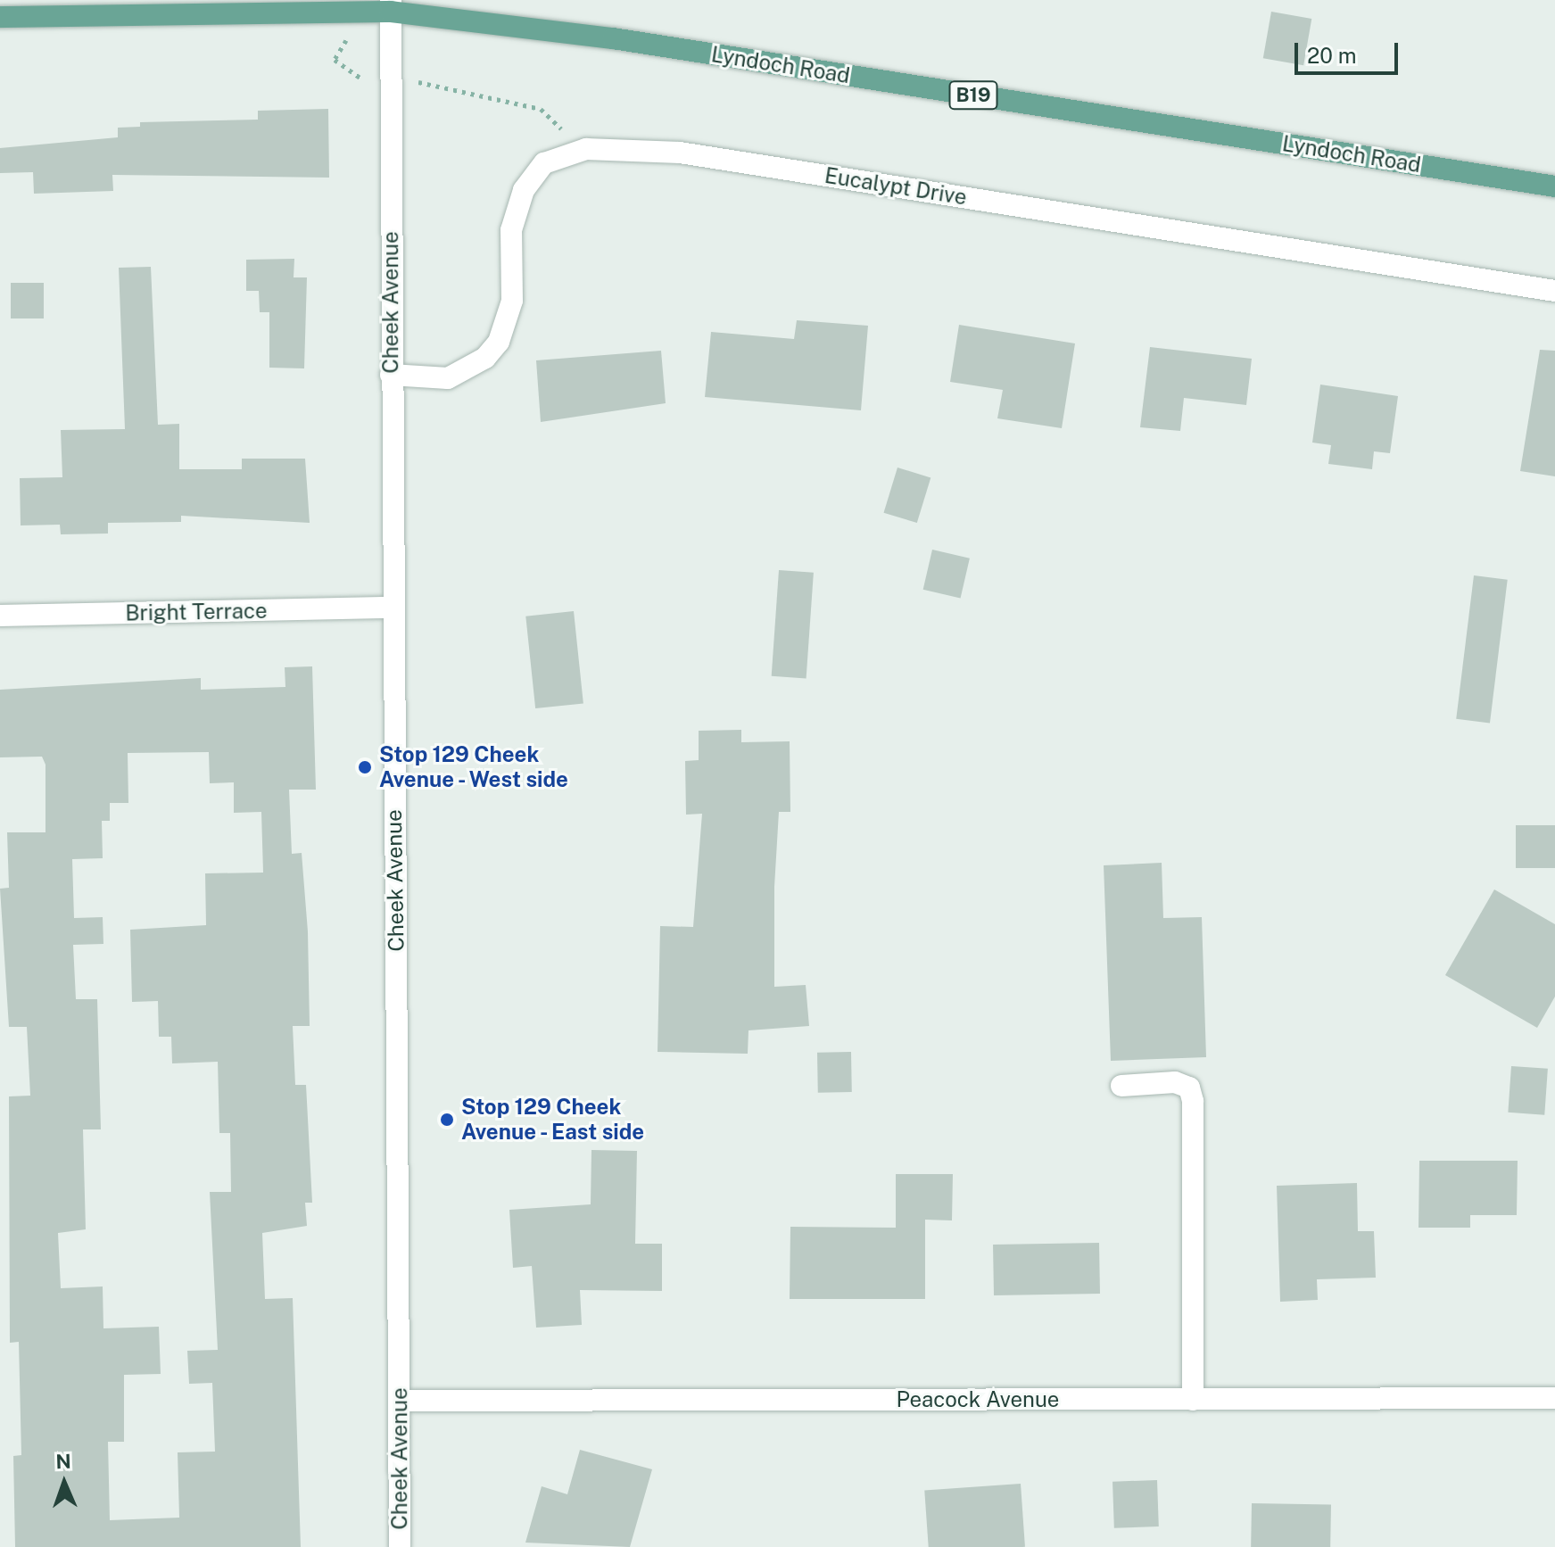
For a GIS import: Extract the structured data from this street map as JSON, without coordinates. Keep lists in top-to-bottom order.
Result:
{
  "streets": {
    "main road": ["Lyndoch Road", "B19"],
    "street": [
      "Eucalypt Drive",
      "Cheek Avenue",
      "Bright Terrace",
      "Peacock Avenue"
    ]
  },
  "crossings": [
    ["Lyndoch Road", "Cheek Avenue"],
    ["Eucalypt Drive", "Cheek Avenue"],
    ["Cheek Avenue", "Bright Terrace"],
    ["Cheek Avenue", "Peacock Avenue"]
  ],
  "places": ["Stop 129 Cheek Avenue - West side", "Stop 129 Cheek Avenue - East side"],
  "scale_bar": "20 m",
  "north": "top"
}
